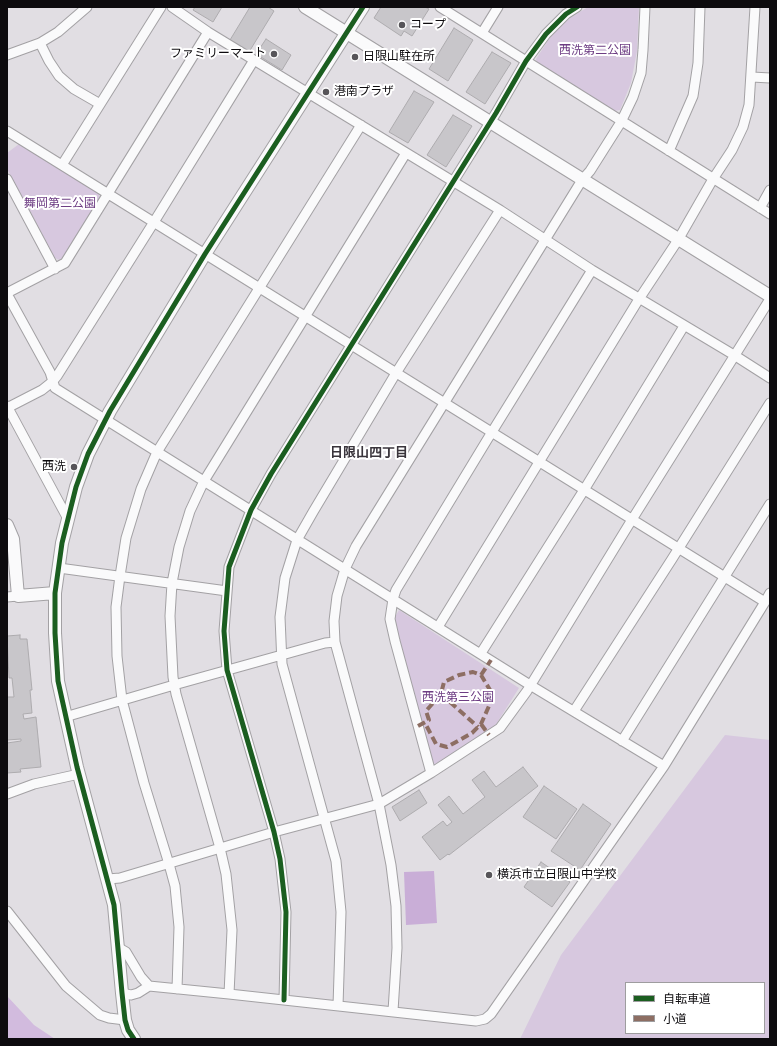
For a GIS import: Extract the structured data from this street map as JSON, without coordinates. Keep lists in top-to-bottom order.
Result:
{
  "districts": ["日限山四丁目"],
  "parks": ["西洗第二公園", "舞岡第二公園", "西洗第三公園"],
  "places": [
    "コープ",
    "ファミリーマート",
    "日限山駐在所",
    "港南プラザ",
    "西洗",
    "横浜市立日限山中学校"
  ],
  "legend": ["自転車道", "小道"]
}
